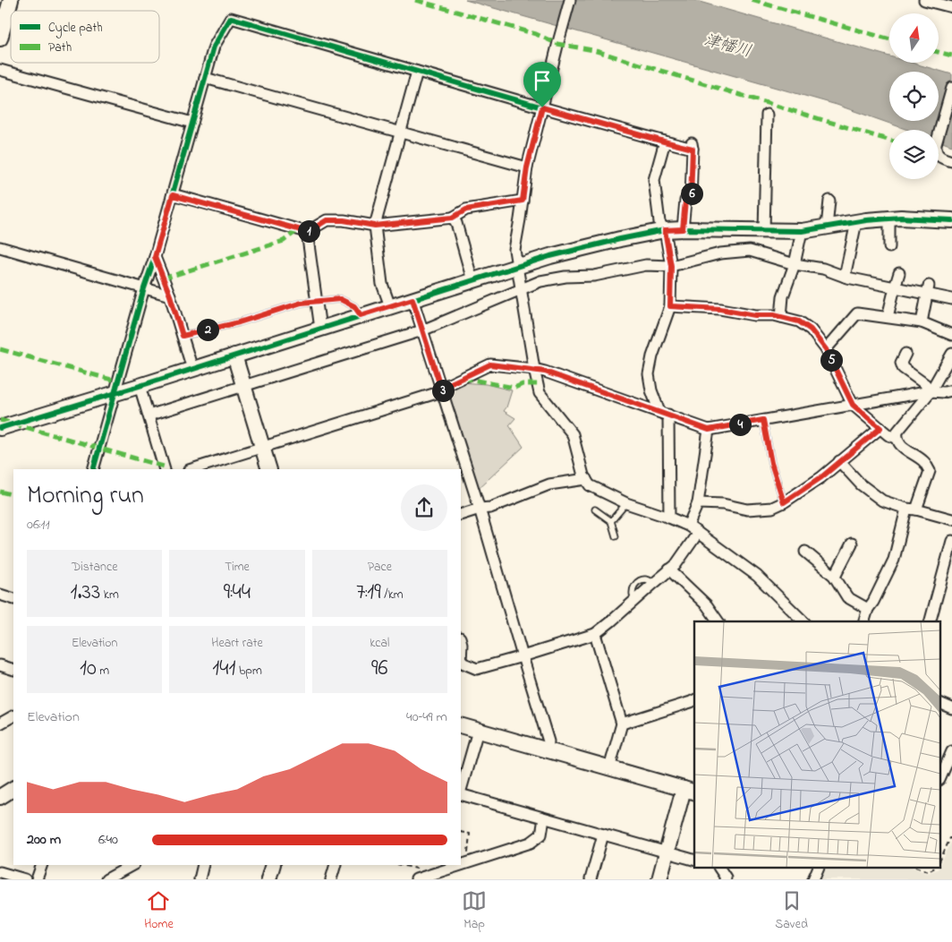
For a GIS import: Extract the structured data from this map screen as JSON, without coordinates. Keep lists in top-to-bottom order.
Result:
{
  "water": ["津幡川"],
  "legend": ["Cycle path", "Path"],
  "north": "top",
  "page": {
    "pins": [
      "6",
      "1",
      "2",
      "5",
      "3",
      "4"
    ],
    "heading": ["Morning run", "06:11"],
    "stats": [
      ["Distance", "1.33 km"],
      ["Time", "9:44"],
      ["Pace", "7:19 /km"],
      ["Elevation", "10 m"],
      ["Heart rate", "141 bpm"],
      ["kcal", "96"]
    ],
    "chart": ["Elevation", "40–49 m"],
    "list": [
      {
        "name": "200 m",
        "note": "6:40"
      }
    ],
    "tabs": ["Home", "Map", "Saved"]
  }
}
